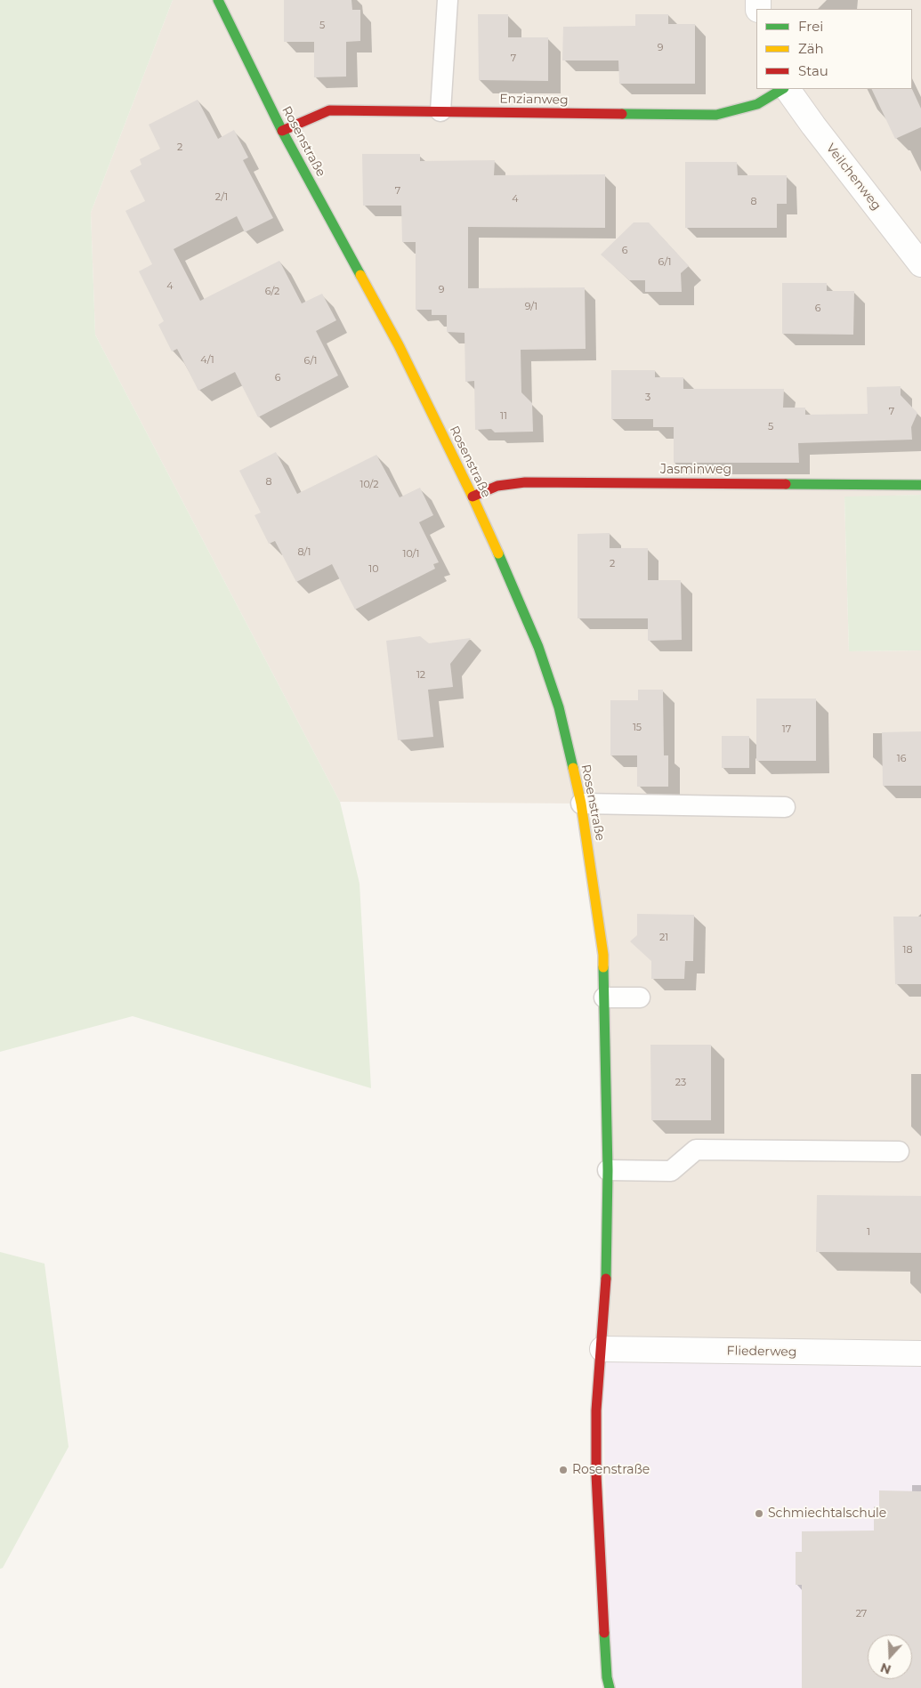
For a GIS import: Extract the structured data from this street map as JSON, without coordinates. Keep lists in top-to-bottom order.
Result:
{
  "streets": {
    "street": [
      "Enzianweg",
      "Rosenstraße",
      "Veilchenweg",
      "Jasminweg",
      "Fliederweg"
    ]
  },
  "crossings": [
    ["Enzianweg", "Rosenstraße"],
    ["Rosenstraße", "Jasminweg"],
    ["Rosenstraße", "Fliederweg"]
  ],
  "places": ["Rosenstraße", "Schmiechtalschule"],
  "house_numbers": [
    "5",
    "9",
    "7",
    "2",
    "7",
    "2/1",
    "4",
    "8",
    "6",
    "6/1",
    "4",
    "9",
    "6/2",
    "9/1",
    "6",
    "4/1",
    "6/1",
    "6",
    "3",
    "7",
    "11",
    "5",
    "8",
    "10/2",
    "8/1",
    "10/1",
    "2",
    "10",
    "12",
    "15",
    "17",
    "16",
    "21",
    "18",
    "23",
    "1",
    "27"
  ],
  "legend": ["Frei", "Zäh", "Stau"],
  "north": "bottom"
}
